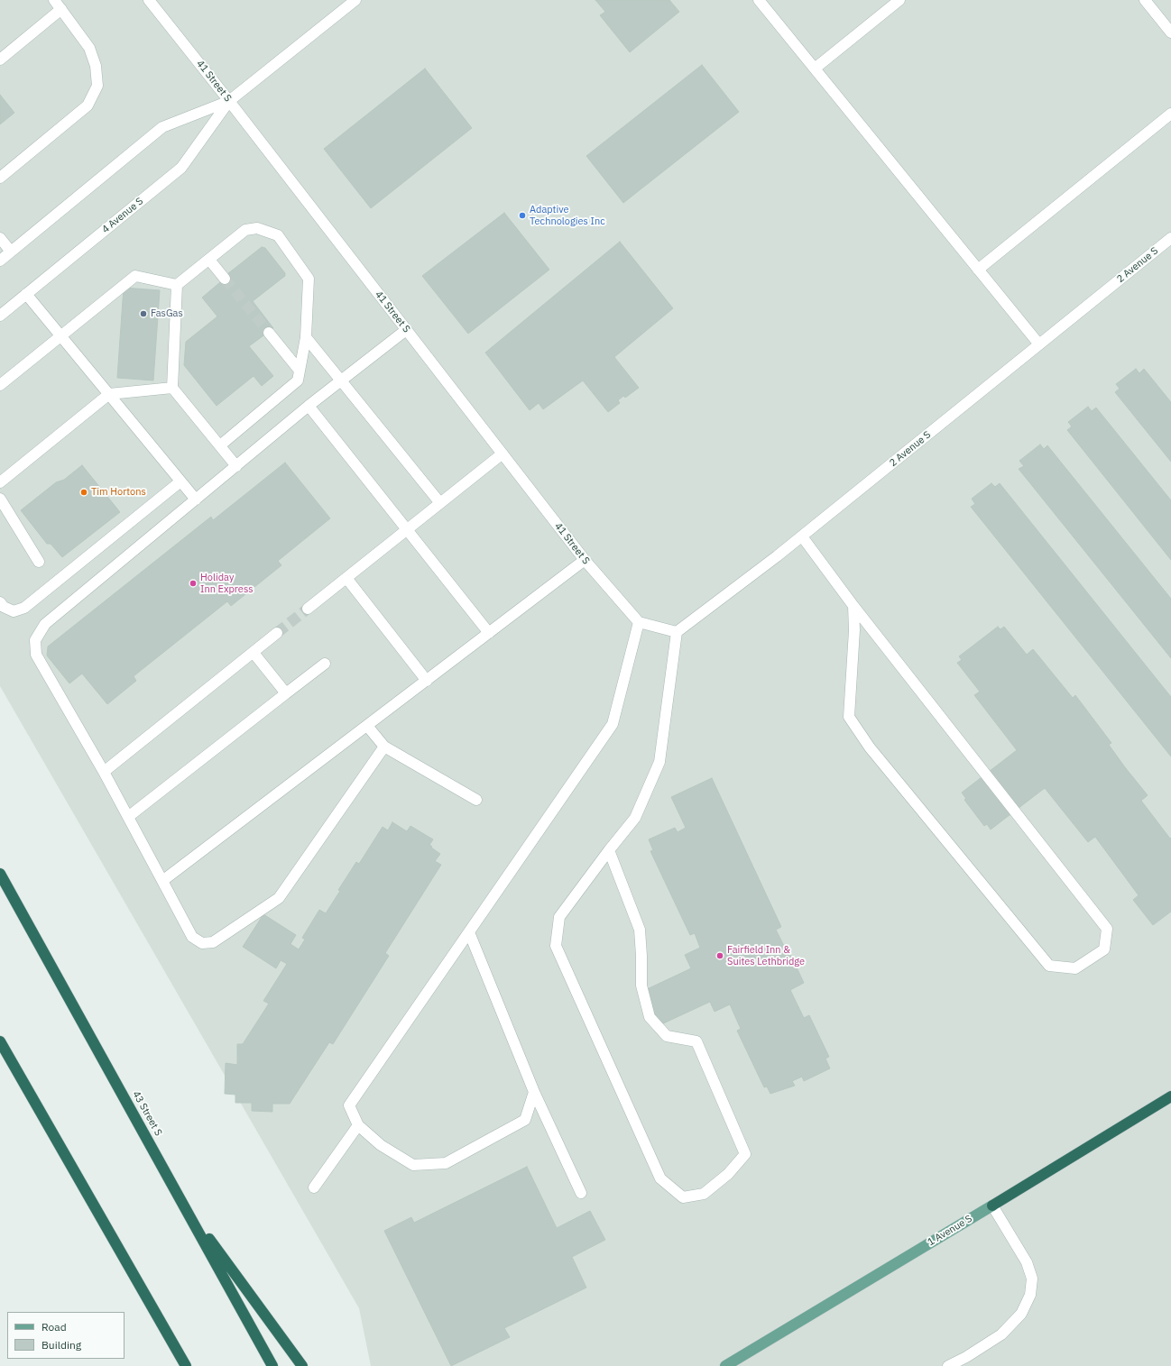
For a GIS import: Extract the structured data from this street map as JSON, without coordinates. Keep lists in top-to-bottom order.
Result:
{
  "streets": {
    "highway": ["43 Street S"],
    "main road": ["1 Avenue S"],
    "street": ["41 Street S", "4 Avenue S", "2 Avenue S"]
  },
  "crossings": [
    ["41 Street S", "4 Avenue S"]
  ],
  "places": [
    "Adaptive Technologies Inc",
    "FasGas",
    "Tim Hortons",
    "Holiday Inn Express",
    "Fairfield Inn & Suites Lethbridge"
  ],
  "legend": ["Road", "Building"]
}
